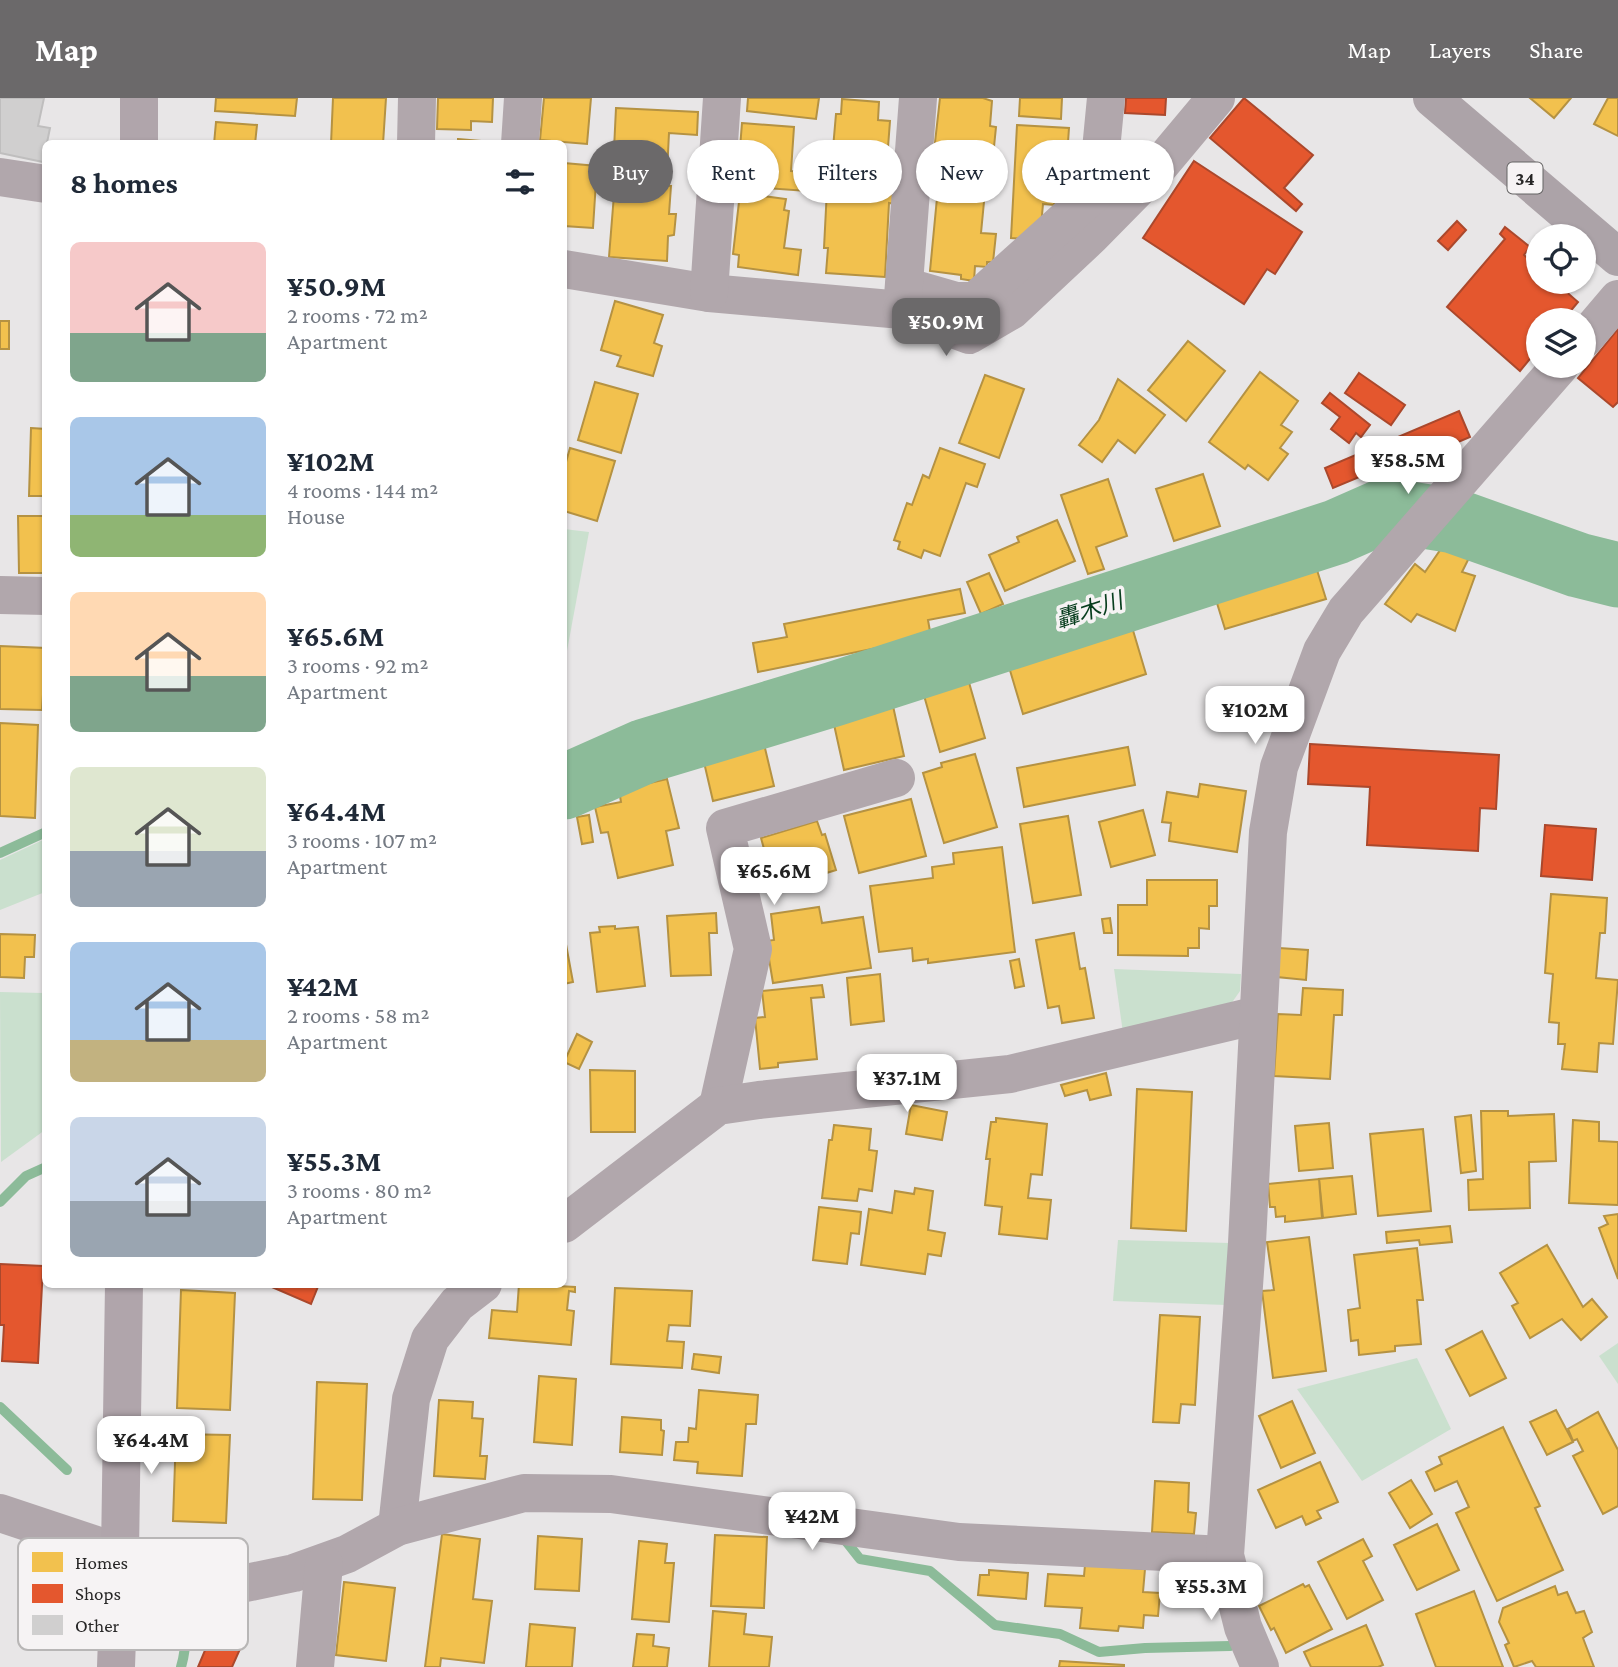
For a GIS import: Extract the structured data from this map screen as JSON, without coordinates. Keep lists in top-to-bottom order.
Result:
{
  "streets": {
    "highway": ["34"]
  },
  "water": ["轟木川"],
  "legend": ["Homes", "Shops", "Other"],
  "page": {
    "header": "Map",
    "nav": ["Map", "Layers", "Share"],
    "chip": [
      "Buy",
      "Rent",
      "Filters",
      "New",
      "Apartment"
    ],
    "heading": "8 homes",
    "list": [
      {
        "name": "¥50.9M",
        "note": "2 rooms · 72 m² · Apartment"
      },
      {
        "name": "¥102M",
        "note": "4 rooms · 144 m² · House"
      },
      {
        "name": "¥65.6M",
        "note": "3 rooms · 92 m² · Apartment"
      },
      {
        "name": "¥64.4M",
        "note": "3 rooms · 107 m² · Apartment"
      },
      {
        "name": "¥42M",
        "note": "2 rooms · 58 m² · Apartment"
      },
      {
        "name": "¥55.3M",
        "note": "3 rooms · 80 m² · Apartment"
      }
    ],
    "price": [
      "¥50.9M",
      "¥58.5M",
      "¥102M",
      "¥65.6M",
      "¥37.1M",
      "¥64.4M",
      "¥42M",
      "¥55.3M"
    ]
  }
}
